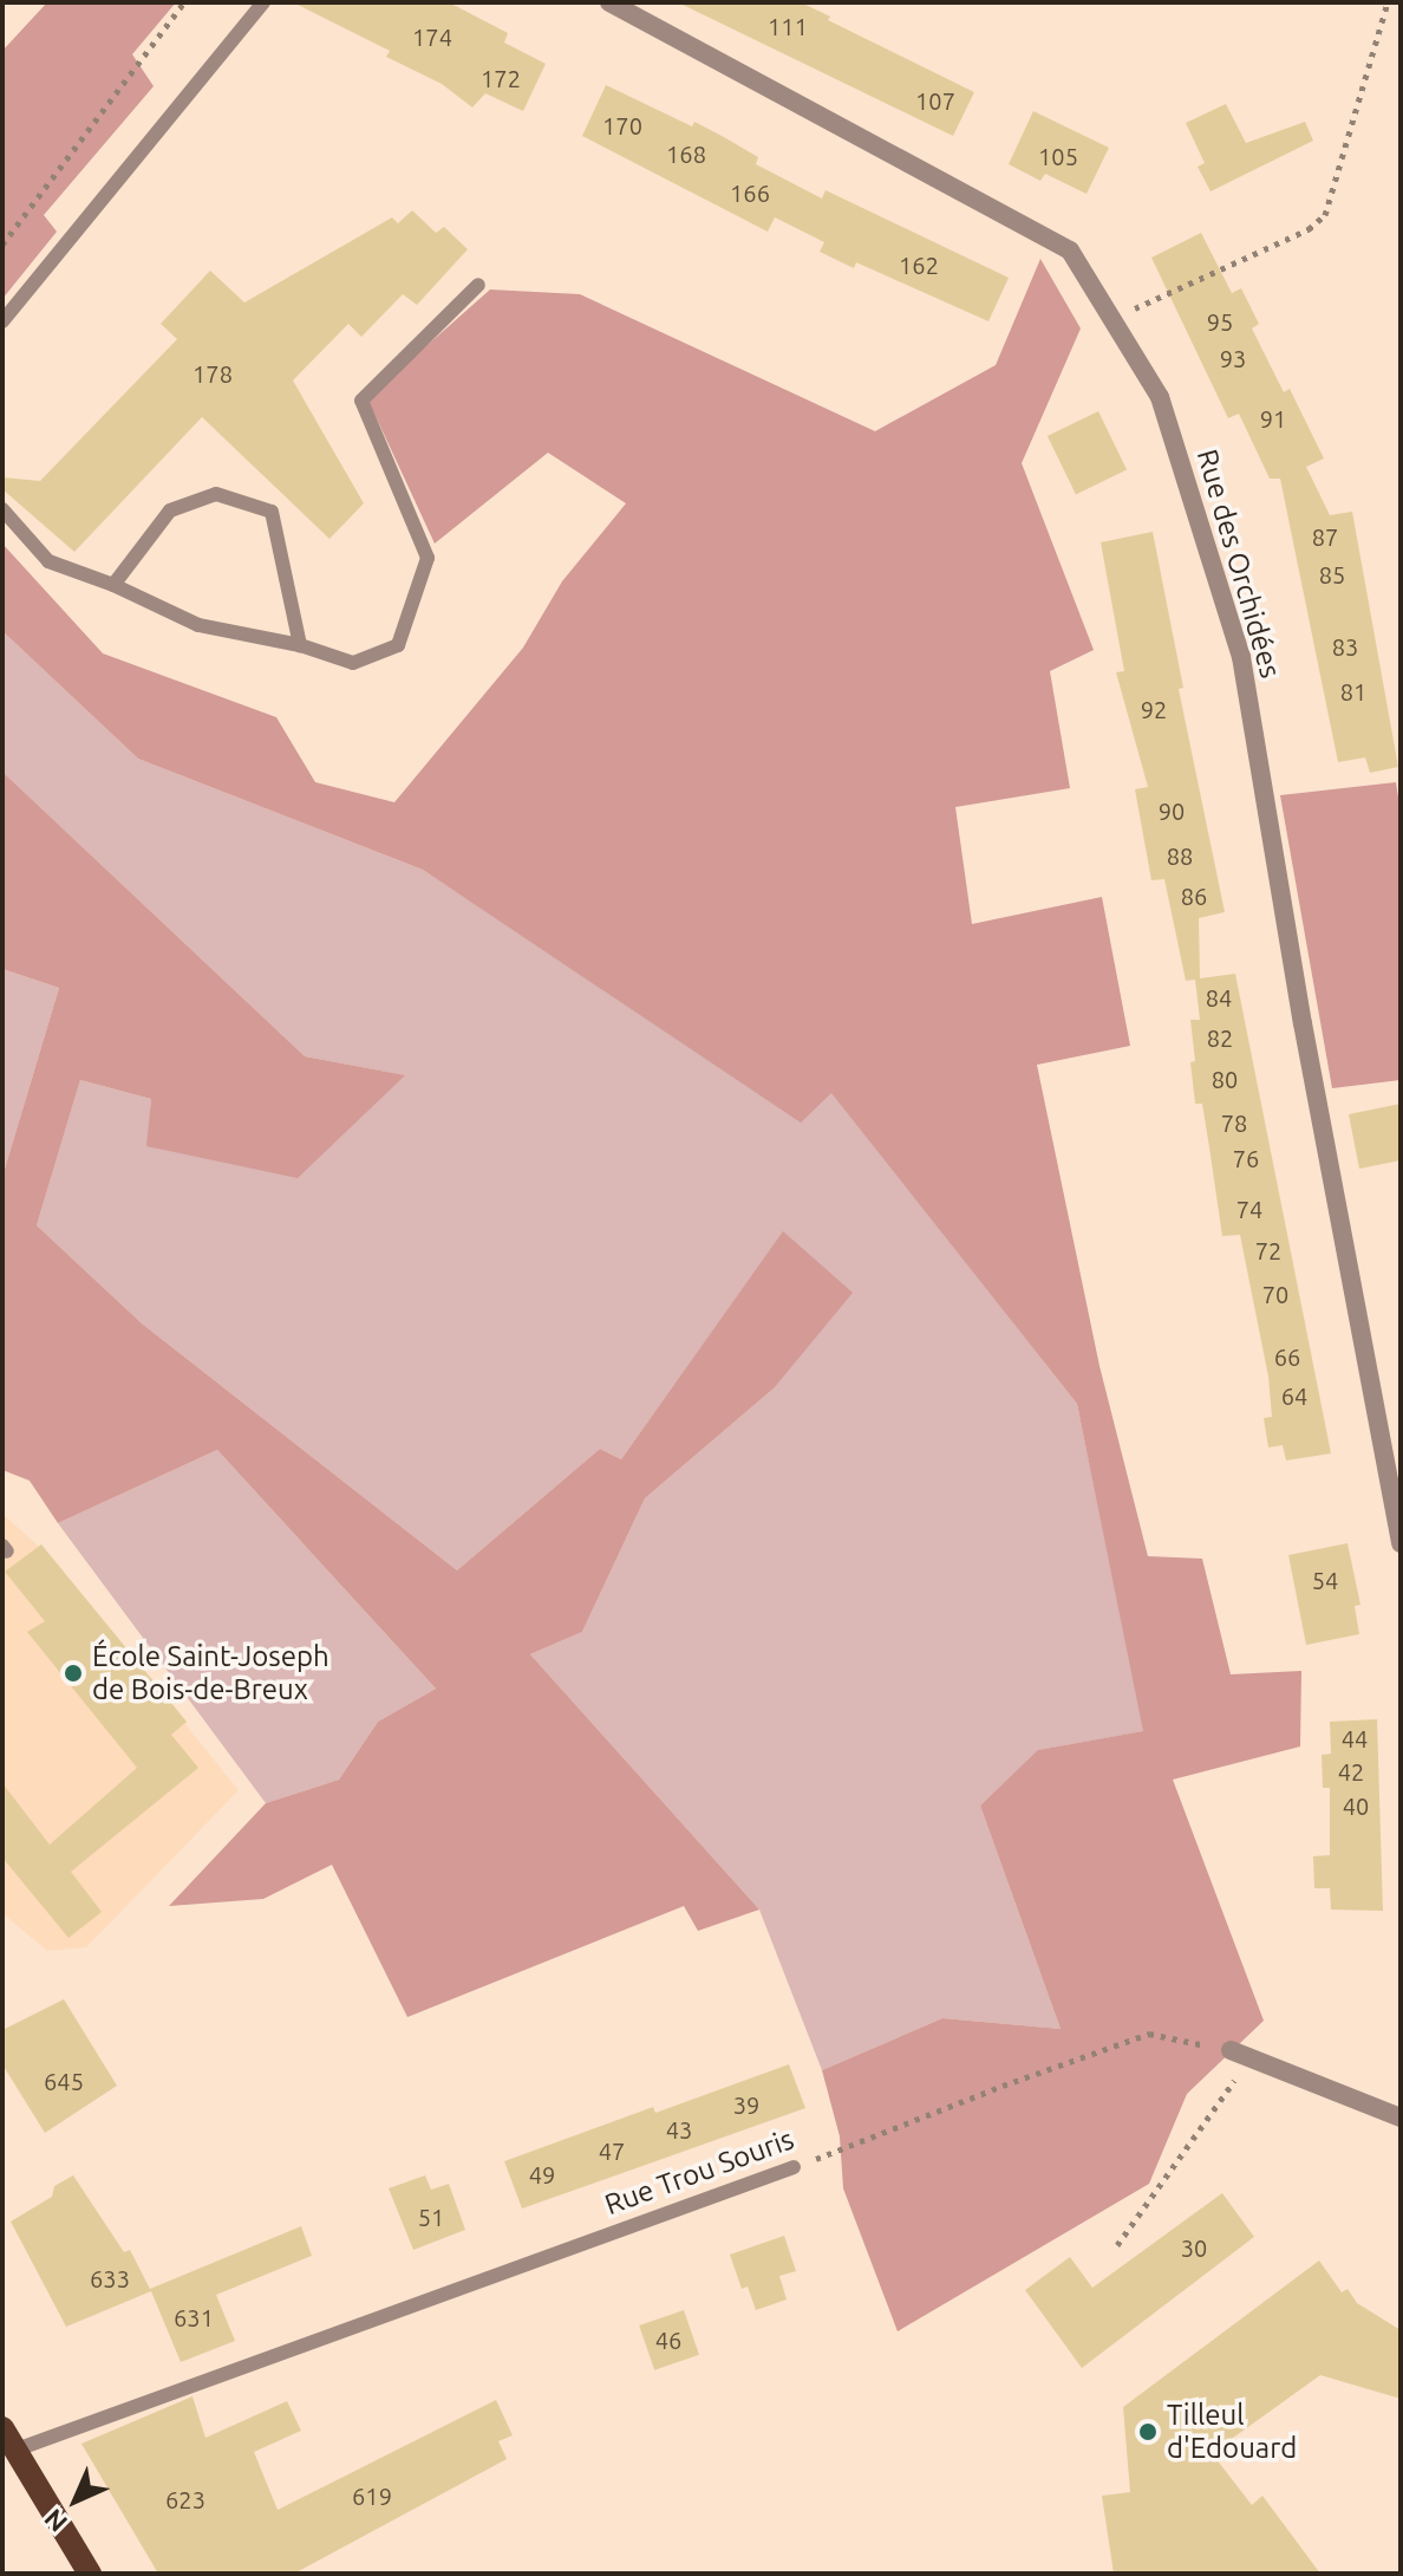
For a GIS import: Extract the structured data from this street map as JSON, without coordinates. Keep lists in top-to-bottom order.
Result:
{
  "streets": {
    "street": ["Rue des Orchidées"],
    "lane": ["Rue Trou Souris"]
  },
  "places": ["École Saint-Joseph de Bois-de-Breux", "Tilleul d'Edouard"],
  "house_numbers": [
    "111",
    "174",
    "172",
    "107",
    "170",
    "168",
    "105",
    "166",
    "162",
    "95",
    "93",
    "178",
    "91",
    "87",
    "85",
    "83",
    "81",
    "92",
    "90",
    "88",
    "86",
    "84",
    "82",
    "80",
    "78",
    "76",
    "74",
    "72",
    "70",
    "66",
    "64",
    "54",
    "44",
    "42",
    "40",
    "645",
    "39",
    "43",
    "47",
    "49",
    "51",
    "30",
    "633",
    "631",
    "46",
    "619",
    "623"
  ],
  "north": "bottom left"
}
